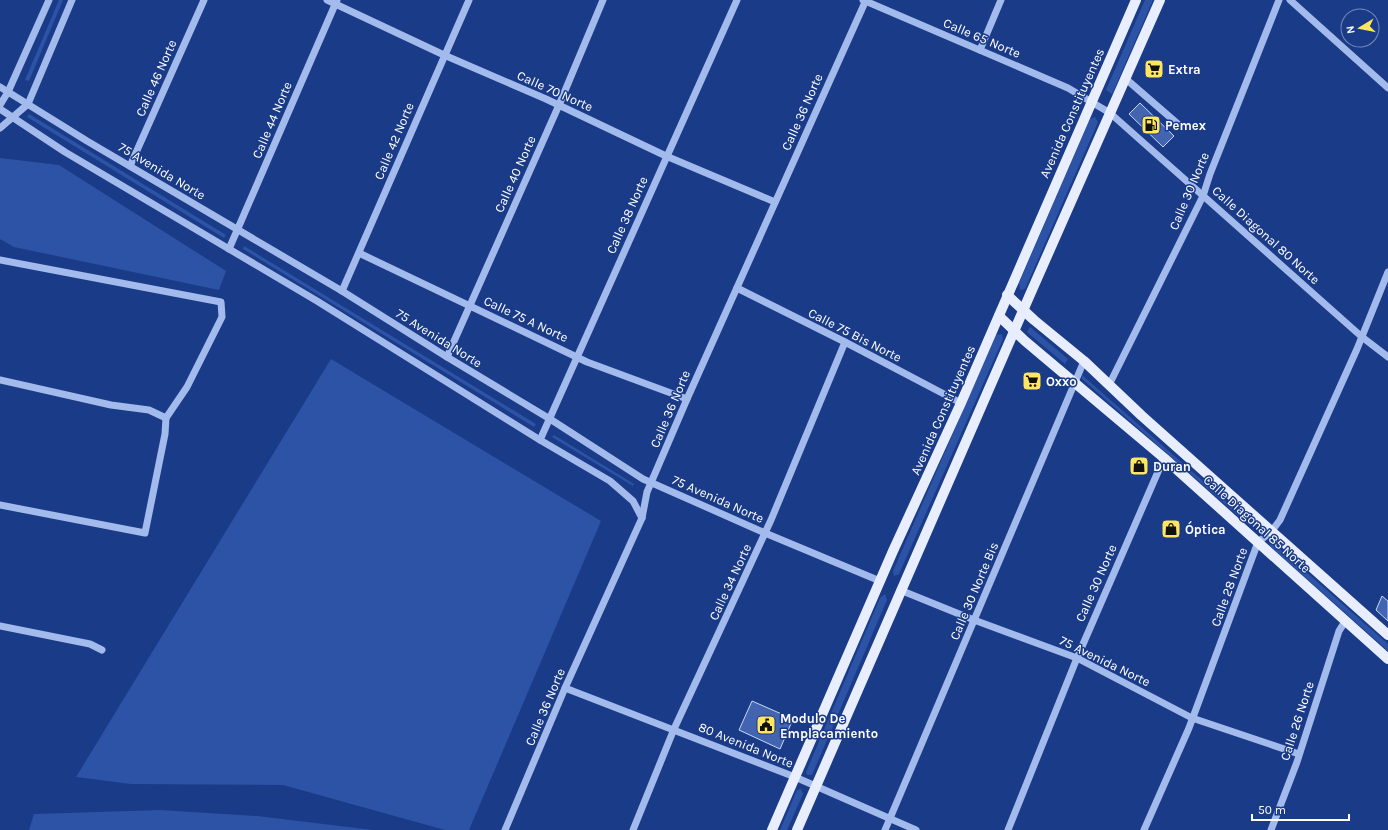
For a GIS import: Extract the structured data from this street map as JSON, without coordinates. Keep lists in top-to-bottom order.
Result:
{
  "streets": {
    "main road": ["Avenida Constituyentes", "Calle Diagonal 85 Norte"],
    "street": [
      "Calle 65 Norte",
      "Calle 46 Norte",
      "Calle 70 Norte",
      "Calle 36 Norte",
      "Calle 44 Norte",
      "Calle 42 Norte",
      "75 Avenida Norte",
      "Calle 40 Norte",
      "Calle 30 Norte",
      "Calle 38 Norte",
      "Calle Diagonal 80 Norte",
      "Calle 75 A Norte",
      "Calle 75 Bis Norte",
      "Calle 34 Norte",
      "Calle 28 Norte",
      "Calle 30 Norte Bis",
      "Calle 26 Norte",
      "80 Avenida Norte"
    ]
  },
  "crossings": [
    ["Calle 65 Norte", "Calle 36 Norte"],
    ["Calle 65 Norte", "Avenida Constituyentes"],
    ["Calle 65 Norte", "Calle Diagonal 80 Norte"],
    ["Calle 46 Norte", "75 Avenida Norte"],
    ["Calle 70 Norte", "Calle 36 Norte"],
    ["Calle 70 Norte", "Calle 44 Norte"],
    ["Calle 70 Norte", "Calle 42 Norte"],
    ["Calle 70 Norte", "Calle 40 Norte"],
    ["Calle 70 Norte", "Calle 38 Norte"],
    ["Calle 36 Norte", "75 Avenida Norte"],
    ["Calle 36 Norte", "Calle 75 A Norte"],
    ["Calle 36 Norte", "Calle 75 Bis Norte"],
    ["Calle 36 Norte", "80 Avenida Norte"],
    ["Avenida Constituyentes", "75 Avenida Norte"],
    ["Avenida Constituyentes", "Calle Diagonal 80 Norte"],
    ["Avenida Constituyentes", "Calle 75 Bis Norte"],
    ["Avenida Constituyentes", "Calle Diagonal 85 Norte"],
    ["Avenida Constituyentes", "80 Avenida Norte"],
    ["Calle 44 Norte", "75 Avenida Norte"],
    ["Calle 42 Norte", "75 Avenida Norte"],
    ["Calle 42 Norte", "Calle 75 A Norte"],
    ["75 Avenida Norte", "Calle 40 Norte"],
    ["75 Avenida Norte", "Calle 30 Norte"],
    ["75 Avenida Norte", "Calle 38 Norte"],
    ["75 Avenida Norte", "Calle 34 Norte"],
    ["75 Avenida Norte", "Calle 28 Norte"],
    ["75 Avenida Norte", "Calle 30 Norte Bis"],
    ["75 Avenida Norte", "Calle 26 Norte"],
    ["Calle 40 Norte", "Calle 75 A Norte"],
    ["Calle 30 Norte", "Calle Diagonal 80 Norte"],
    ["Calle 30 Norte", "Calle Diagonal 85 Norte"],
    ["Calle 38 Norte", "Calle 75 A Norte"],
    ["Calle Diagonal 80 Norte", "Calle 28 Norte"],
    ["Calle 75 Bis Norte", "Calle 34 Norte"],
    ["Calle Diagonal 85 Norte", "Calle 28 Norte"],
    ["Calle Diagonal 85 Norte", "Calle 30 Norte Bis"],
    ["Calle Diagonal 85 Norte", "Calle 26 Norte"],
    ["Calle 34 Norte", "80 Avenida Norte"],
    ["Calle 30 Norte Bis", "80 Avenida Norte"]
  ],
  "places": {
    "supermarket": ["Extra", "Oxxo"],
    "fuel station": ["Pemex"],
    "shop": ["Duran", "Óptica"],
    "public building": ["Modulo De Emplacamiento"]
  },
  "scale_bar": "50 m",
  "north": "left"
}
